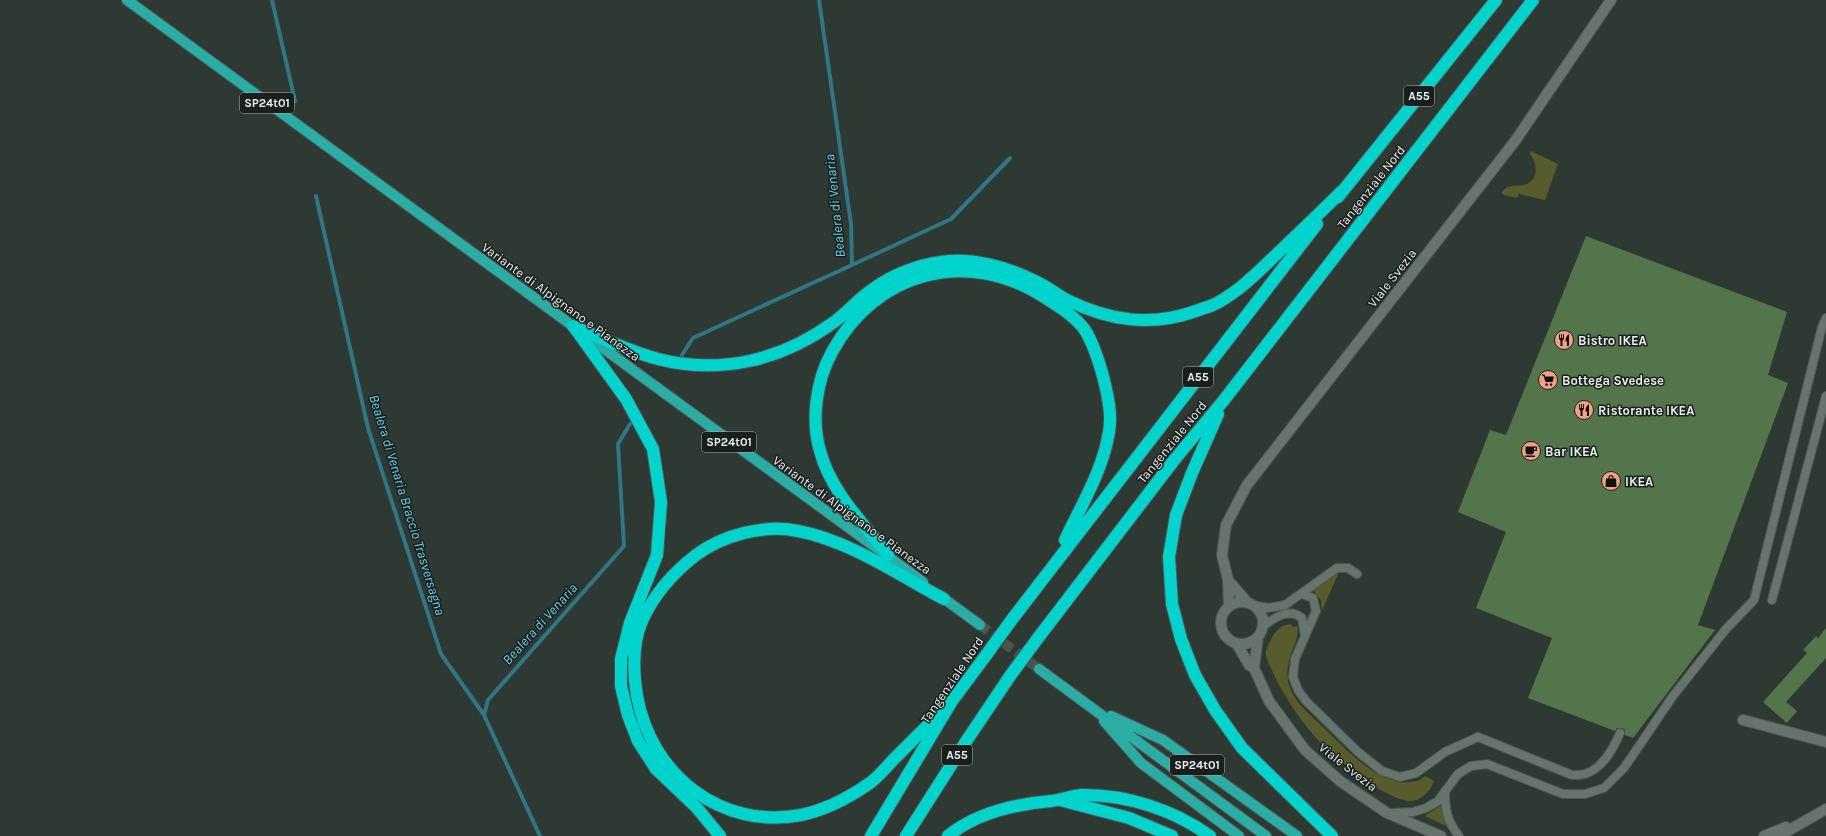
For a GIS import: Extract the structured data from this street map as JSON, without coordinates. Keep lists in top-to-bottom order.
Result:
{
  "streets": {
    "highway": ["A55", "Tangenziale Nord"],
    "main road": ["SP24t01", "Variante di Alpignano e Pianezza"],
    "street": ["Viale Svezia"]
  },
  "water": ["Bealera di Venaria", "Bealera di Venaria Braccio Trasversagna"],
  "places": {
    "restaurant": ["Bistro IKEA", "Ristorante IKEA"],
    "supermarket": ["Bottega Svedese"],
    "cafe": ["Bar IKEA"],
    "shop": ["IKEA"]
  }
}
